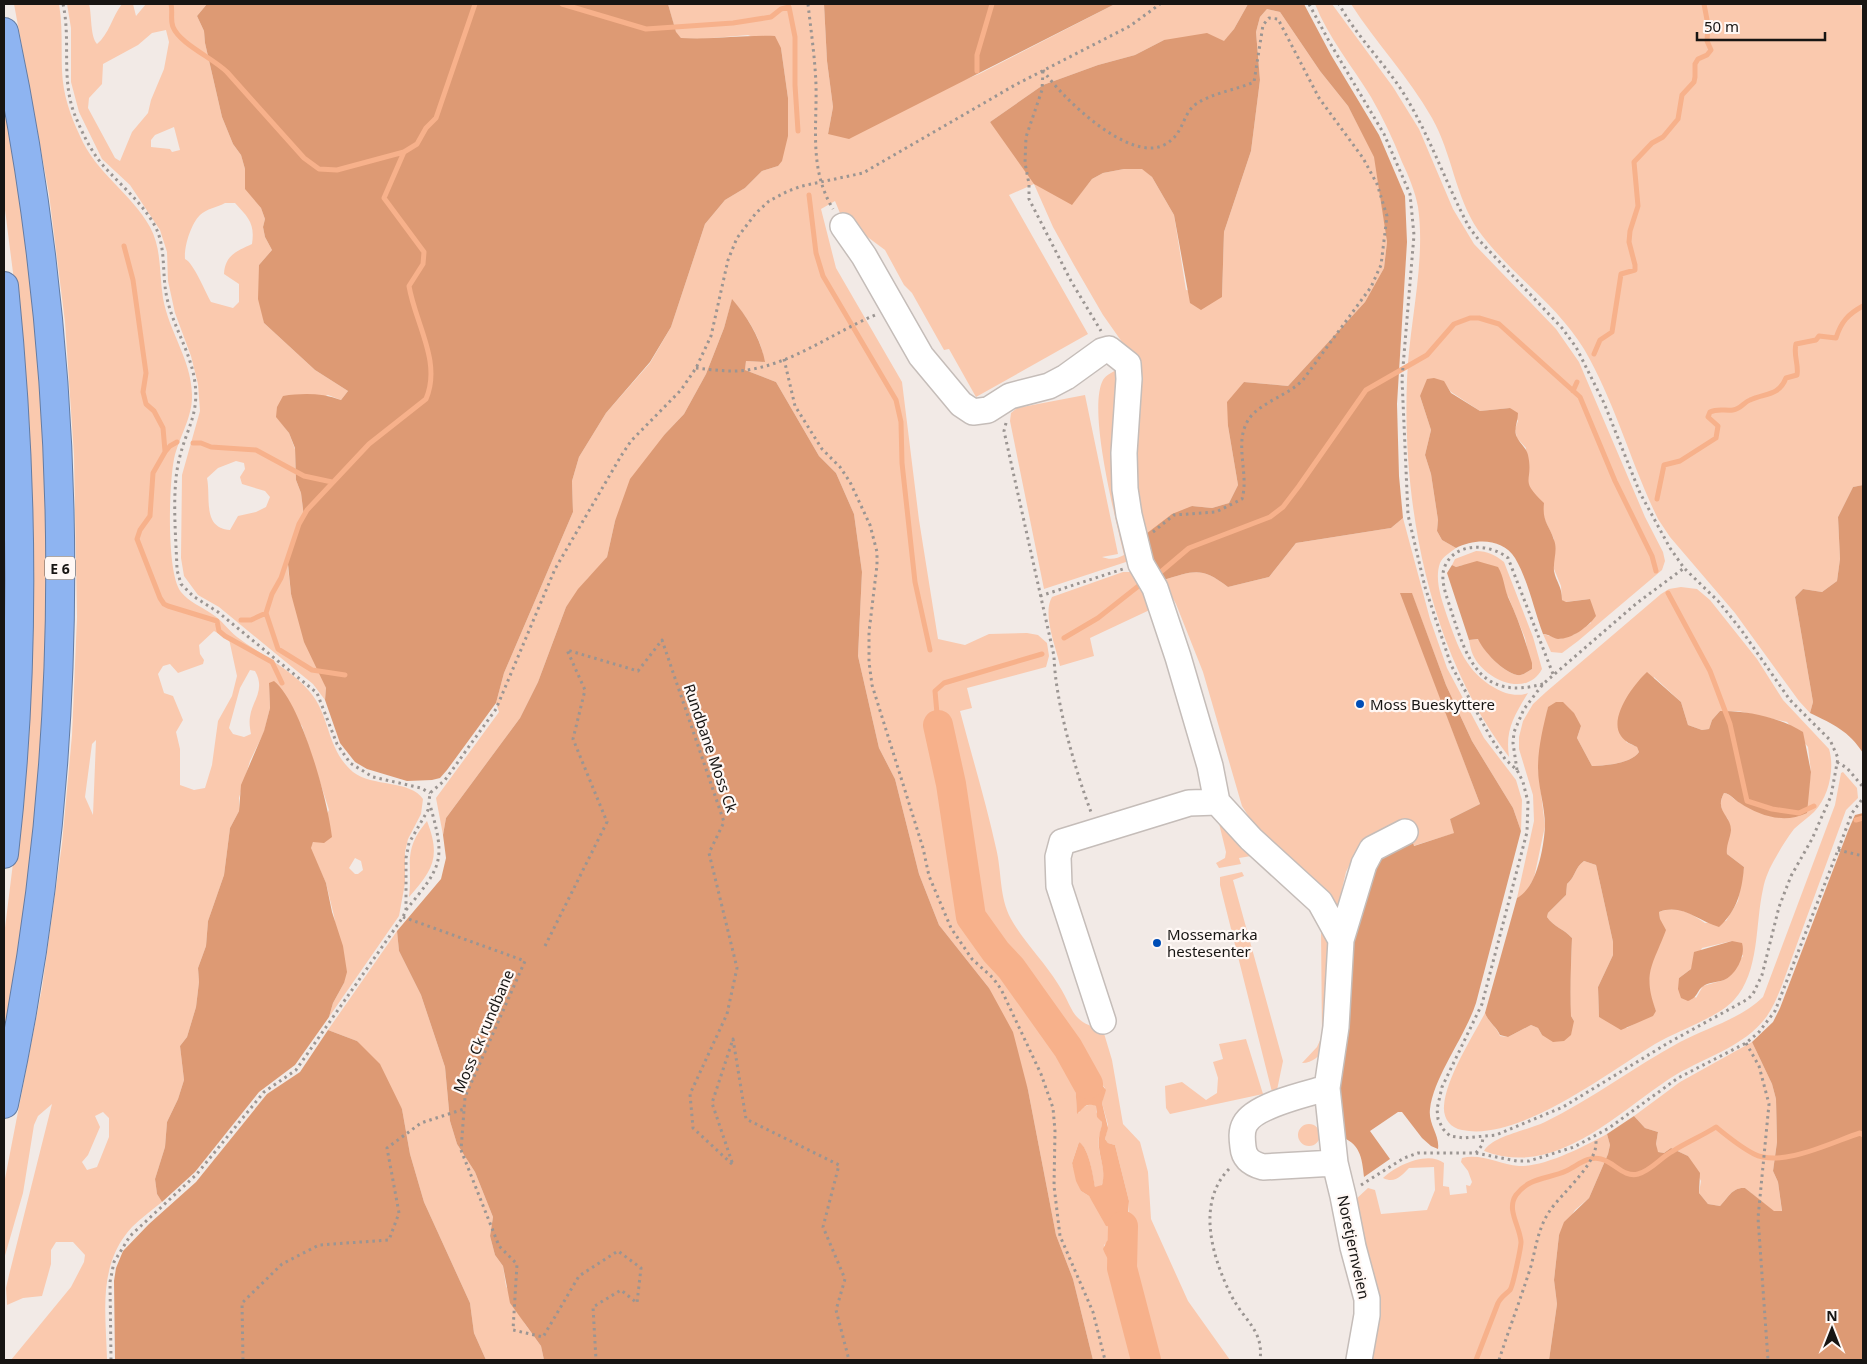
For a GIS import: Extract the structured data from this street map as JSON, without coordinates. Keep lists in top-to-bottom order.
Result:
{
  "streets": {
    "highway": ["E 6"],
    "street": ["Noretjernveien"],
    "path": ["Rundbane Moss Ck", "Moss Ck rundbane"]
  },
  "places": ["Moss Bueskyttere", "Mossemarka hestesenter"],
  "scale_bar": "50 m",
  "north": "top"
}
